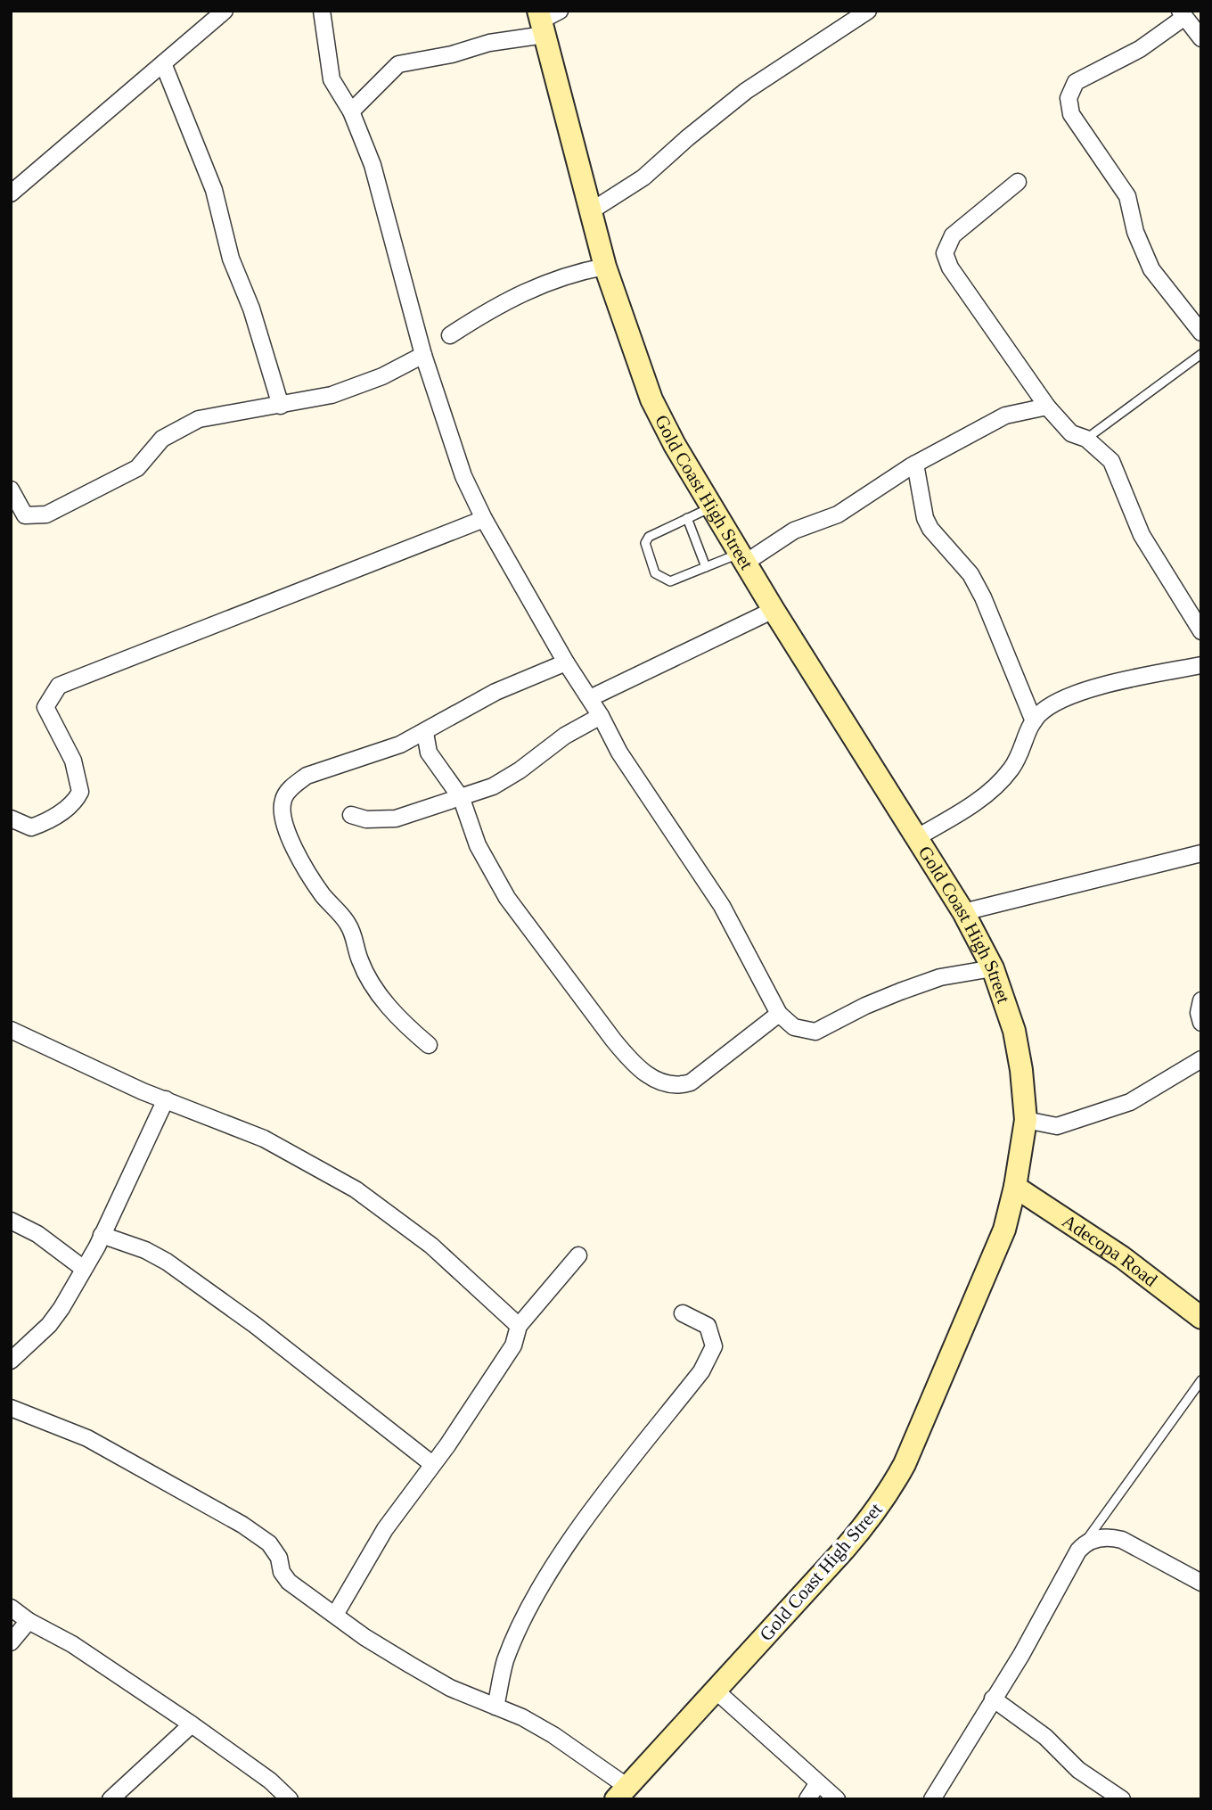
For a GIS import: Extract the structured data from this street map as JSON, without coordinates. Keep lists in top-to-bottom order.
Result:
{
  "streets": {
    "street": ["Gold Coast High Street", "Adecopa Road"]
  },
  "crossings": [
    ["Gold Coast High Street", "Adecopa Road"]
  ]
}
